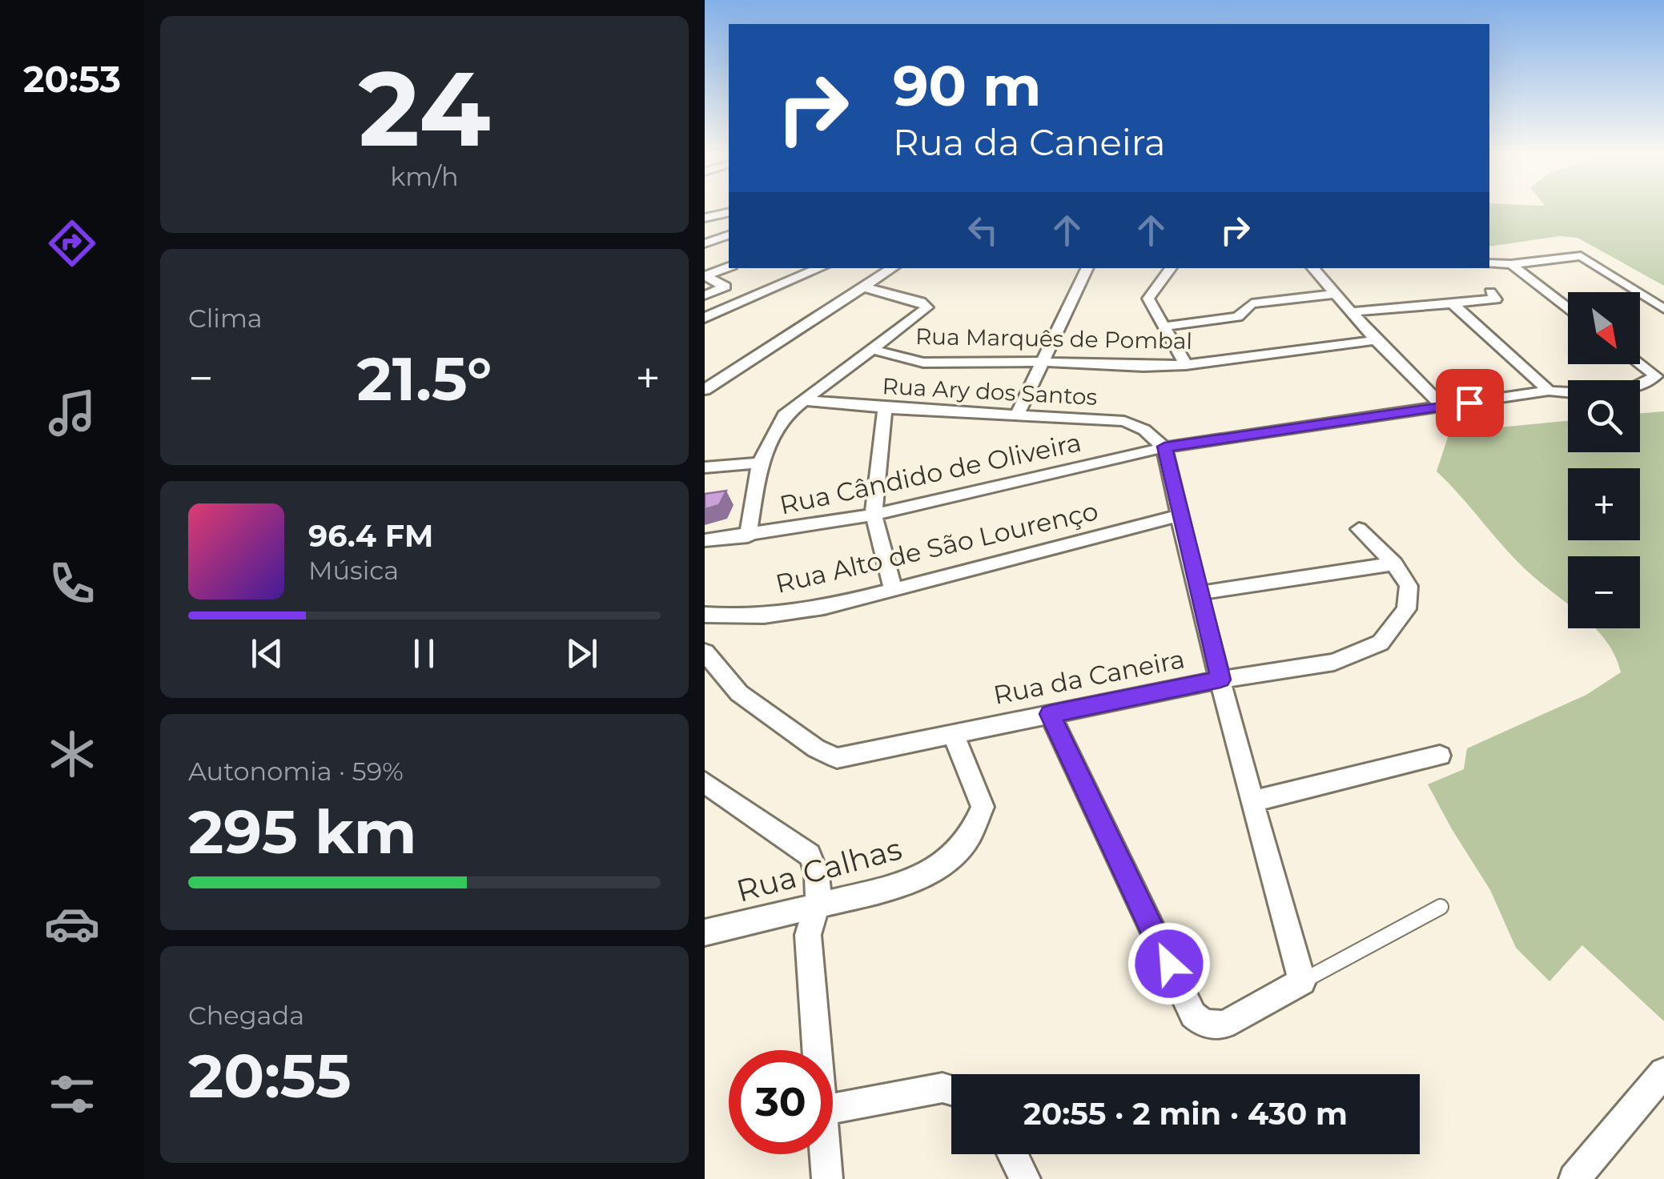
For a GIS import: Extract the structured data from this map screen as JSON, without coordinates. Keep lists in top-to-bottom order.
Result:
{
  "streets": {
    "street": [
      "Rua Marquês de Pombal",
      "Rua Ary dos Santos",
      "Rua Cândido de Oliveira",
      "Rua Alto de São Lourenço",
      "Rua da Caneira",
      "Rua Calhas"
    ]
  },
  "crossings": [
    ["Rua Ary dos Santos", "Rua Cândido de Oliveira"],
    ["Rua da Caneira", "Rua Calhas"]
  ],
  "north": "bottom right",
  "page": {
    "tabs": "20:53",
    "tile": [
      ["24", "km/h"],
      "Clima",
      ["Autonomia · 59%", "295 km"],
      ["Chegada", "20:55"]
    ],
    "turn": ["90 m", "Rua da Caneira"],
    "map_buttons": ["+", "−"],
    "heat": ["−", "21.5°", "+"],
    "song": ["96.4 FM", "Música"],
    "limit": "30",
    "trip": "20:55 · 2 min · 430 m"
  }
}
